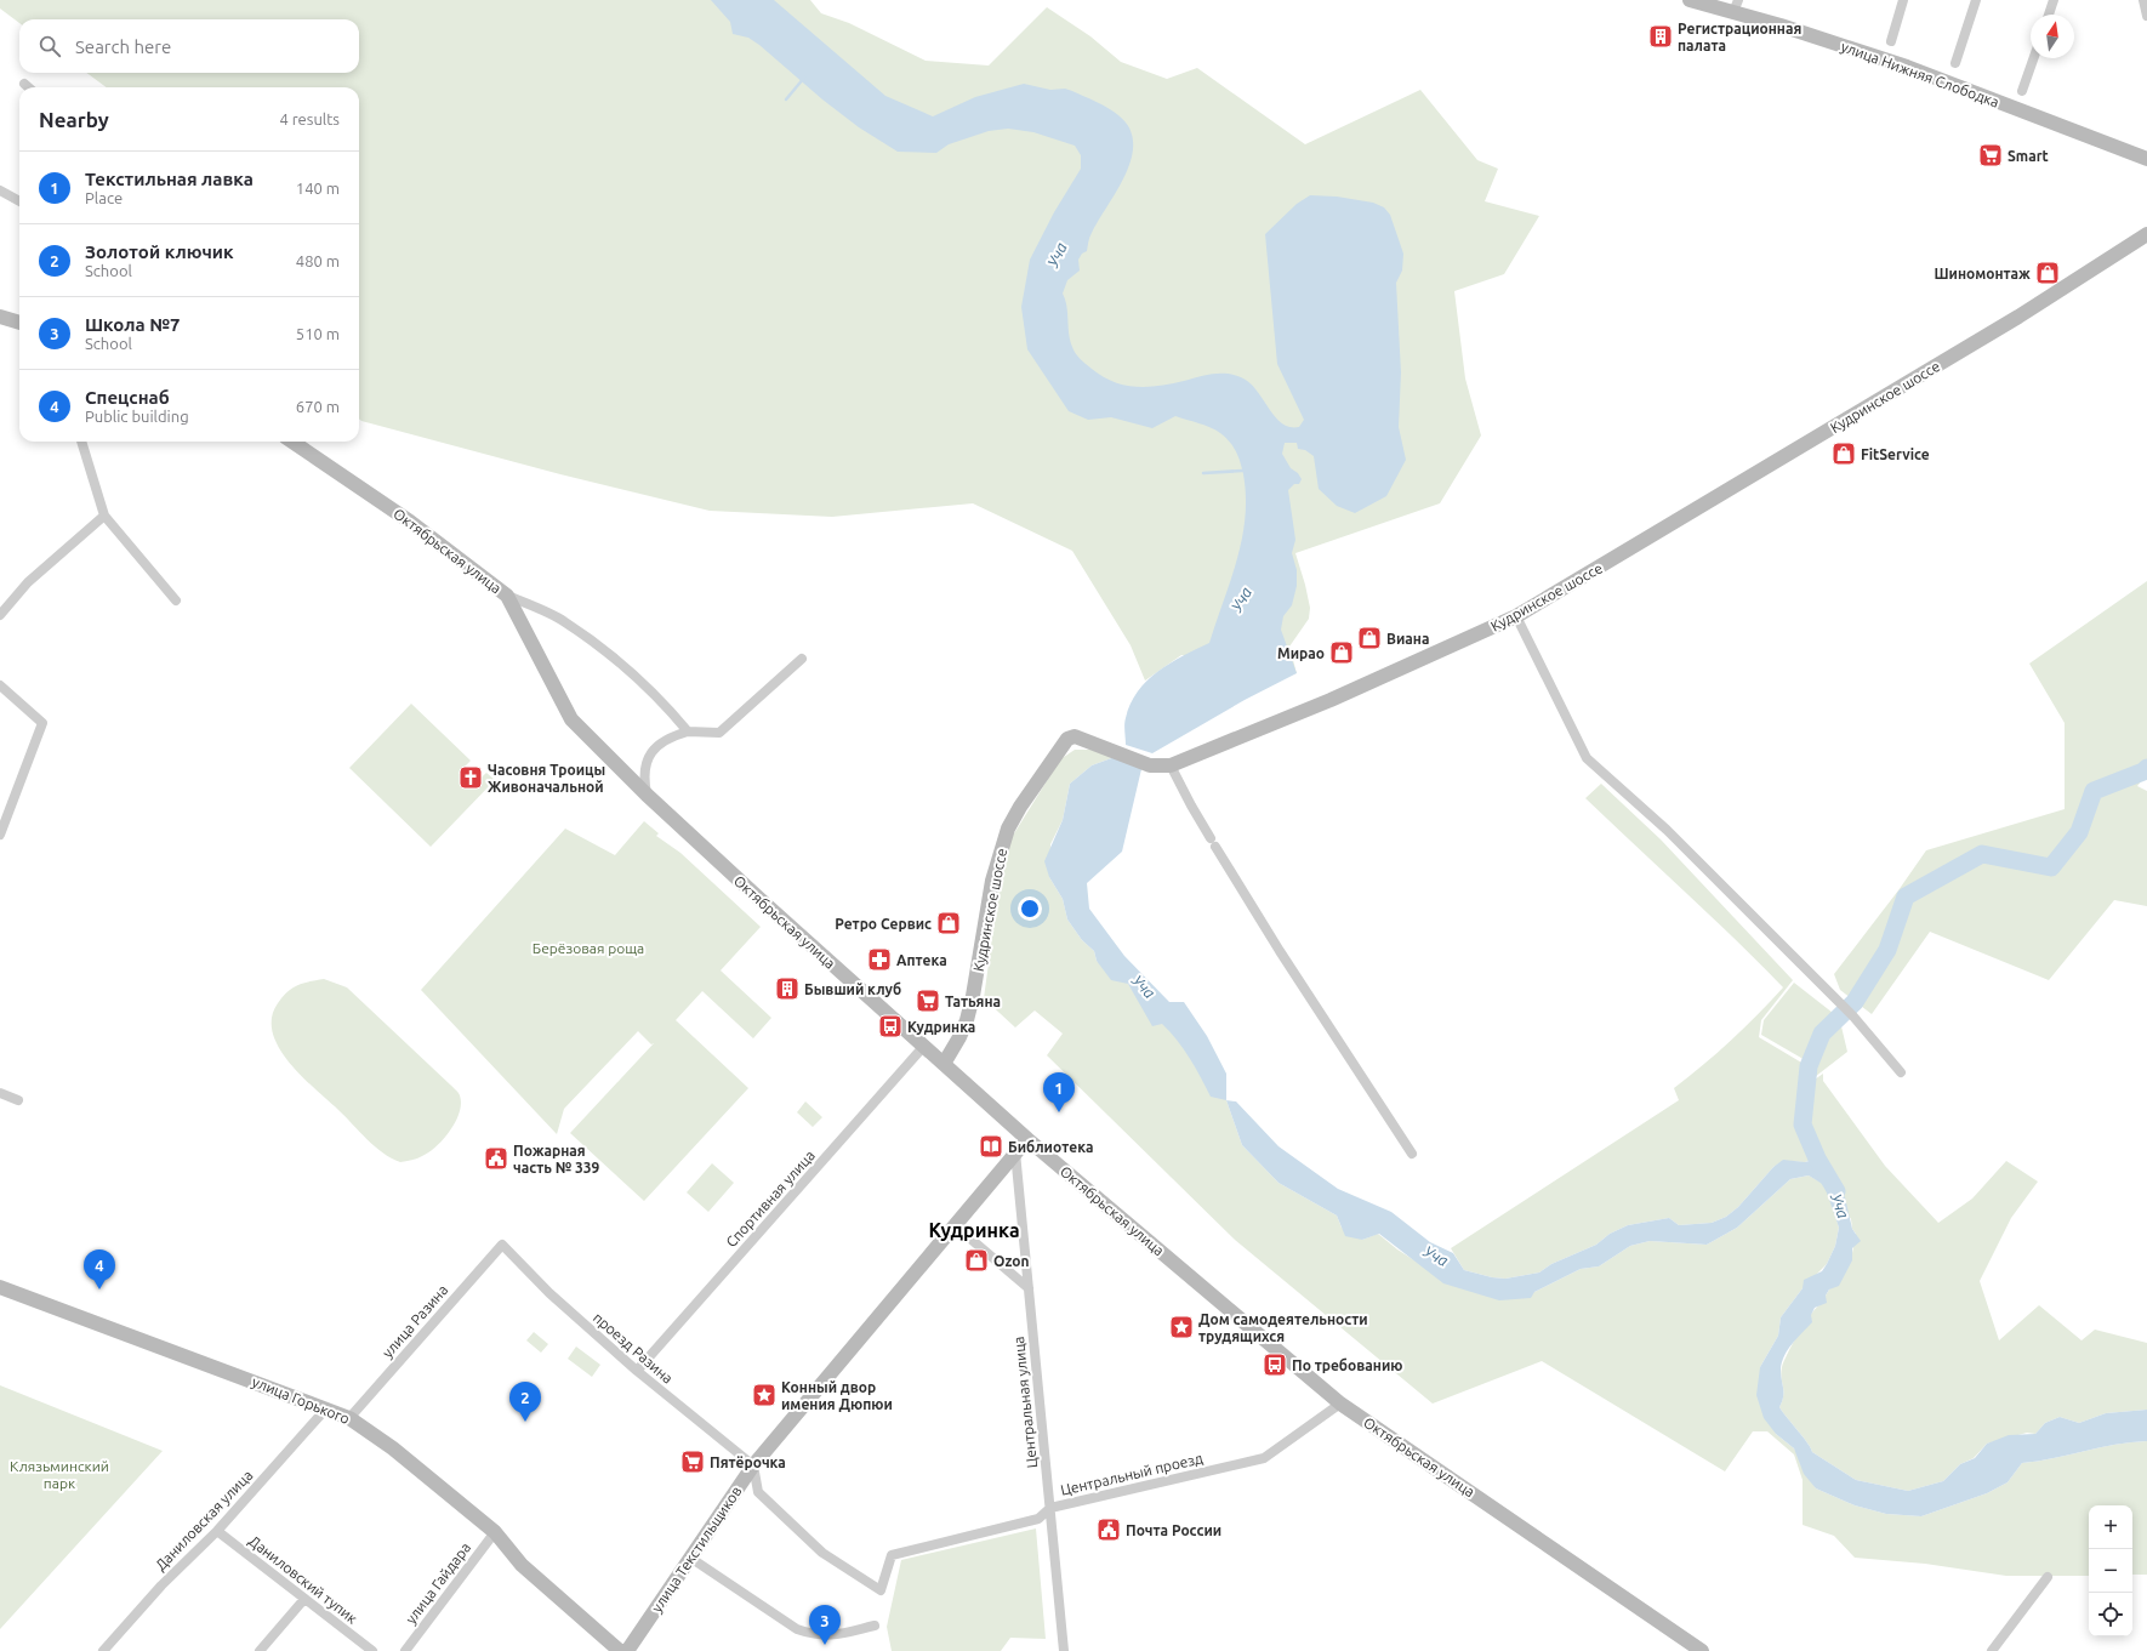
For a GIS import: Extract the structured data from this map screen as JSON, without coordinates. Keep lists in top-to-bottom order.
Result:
{
  "streets": {
    "street": [
      "улица Нижняя Слободка",
      "Кудринское шоссе",
      "Октябрьская улица",
      "Спортивная улица",
      "улица Разина",
      "проезд Разина",
      "улица Горького",
      "Центральная улица",
      "Центральный проезд",
      "Даниловская улица",
      "улица Текстильщиков",
      "Даниловский тупик",
      "улица Гайдара"
    ]
  },
  "crossings": [
    ["Кудринское шоссе", "Октябрьская улица"],
    ["Октябрьская улица", "Спортивная улица"],
    ["Октябрьская улица", "Центральный проезд"],
    ["Октябрьская улица", "улица Текстильщиков"],
    ["Спортивная улица", "проезд Разина"],
    ["улица Разина", "проезд Разина"],
    ["улица Разина", "улица Горького"],
    ["проезд Разина", "Центральный проезд"],
    ["проезд Разина", "улица Текстильщиков"],
    ["улица Горького", "Даниловская улица"],
    ["улица Горького", "улица Гайдара"],
    ["Центральная улица", "Центральный проезд"],
    ["Центральная улица", "улица Текстильщиков"],
    ["Центральный проезд", "улица Текстильщиков"],
    ["Даниловская улица", "Даниловский тупик"]
  ],
  "districts": ["Кудринка"],
  "water": ["Уча"],
  "parks": ["Берёзовая роща", "Клязьминский парк"],
  "places": {
    "building": ["Регистрационная палата", "Бывший клуб"],
    "supermarket": ["Smart", "Татьяна", "Пятёрочка"],
    "shop": [
      "Шиномонтаж",
      "FitService",
      "Виана",
      "Мирао",
      "Ретро Сервис",
      "Ozon"
    ],
    "church": ["Часовня Троицы Живоначальной"],
    "pharmacy": ["Аптека"],
    "bus stop": ["Кудринка", "По требованию"],
    "library": ["Библиотека"],
    "public building": ["Пожарная часть № 339", "Почта России"],
    "place": ["Дом самодеятельности трудящихся", "Конный двор имения Дюпюи"]
  },
  "north": "top",
  "page": {
    "search": "Search here",
    "heading": ["Nearby", "4 results"],
    "list": [
      {
        "mark": "1",
        "name": "Текстильная лавка",
        "note": "Place",
        "value": "140 m"
      },
      {
        "mark": "2",
        "name": "Золотой ключик",
        "note": "School",
        "value": "480 m"
      },
      {
        "mark": "3",
        "name": "Школа №7",
        "note": "School",
        "value": "510 m"
      },
      {
        "mark": "4",
        "name": "Спецснаб",
        "note": "Public building",
        "value": "670 m"
      }
    ],
    "pins": [
      "1",
      "4",
      "2",
      "3"
    ],
    "map_buttons": ["+", "−"]
  }
}
